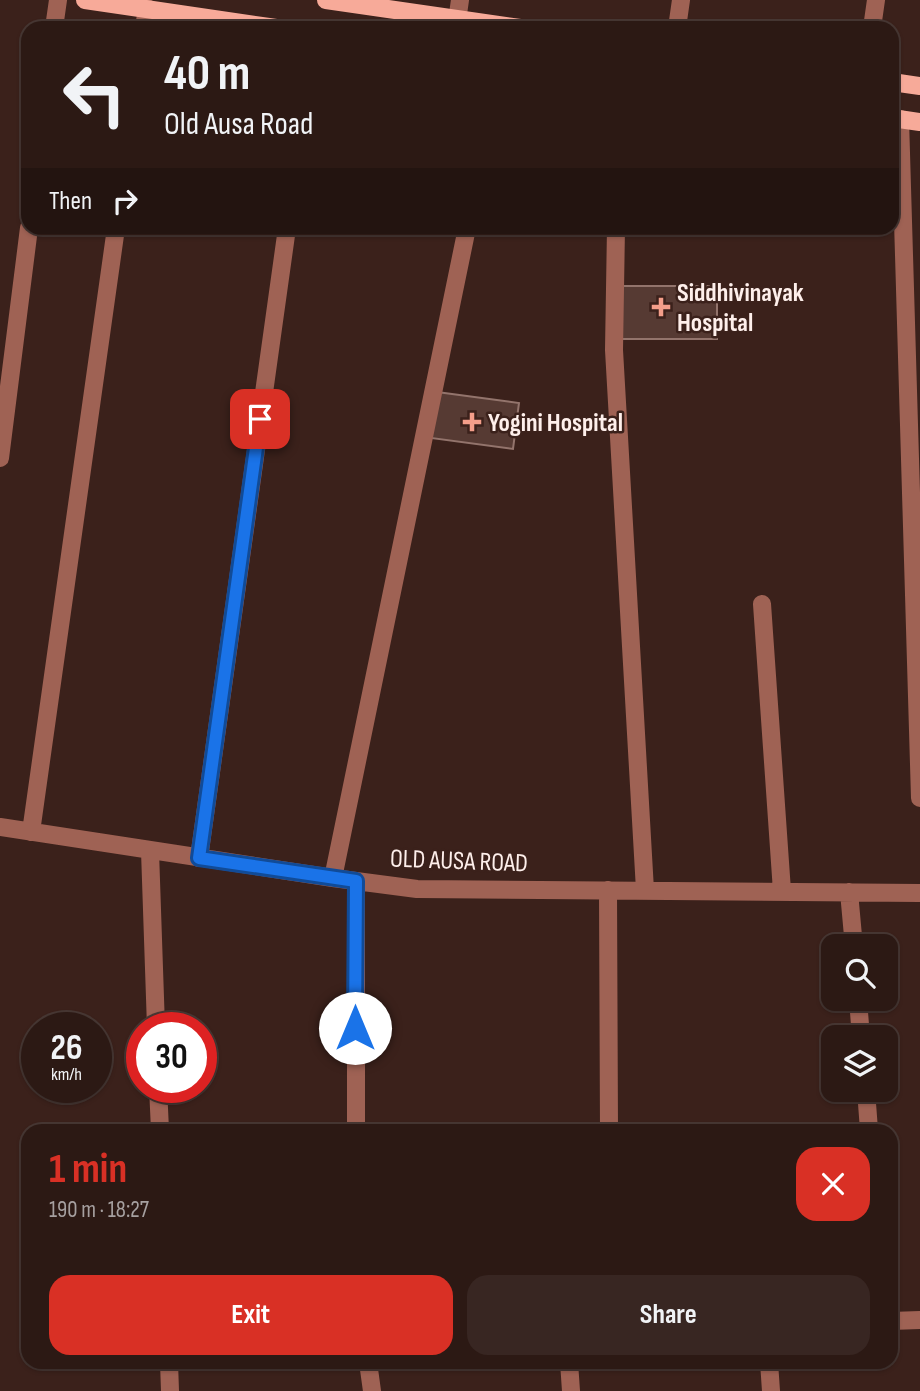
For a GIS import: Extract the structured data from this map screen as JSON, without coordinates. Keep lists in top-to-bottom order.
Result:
{
  "streets": {
    "street": ["OLD AUSA ROAD"]
  },
  "places": {
    "health": ["Siddhivinayak Hospital", "Yogini Hospital"]
  },
  "page": {
    "turn": ["40 m", "Old Ausa Road"],
    "then": "Then",
    "speed": "26 km/h",
    "limit": "30",
    "heading": ["1 min", "190 m · 18:27"],
    "buttons": ["Exit", "Share"]
  }
}
